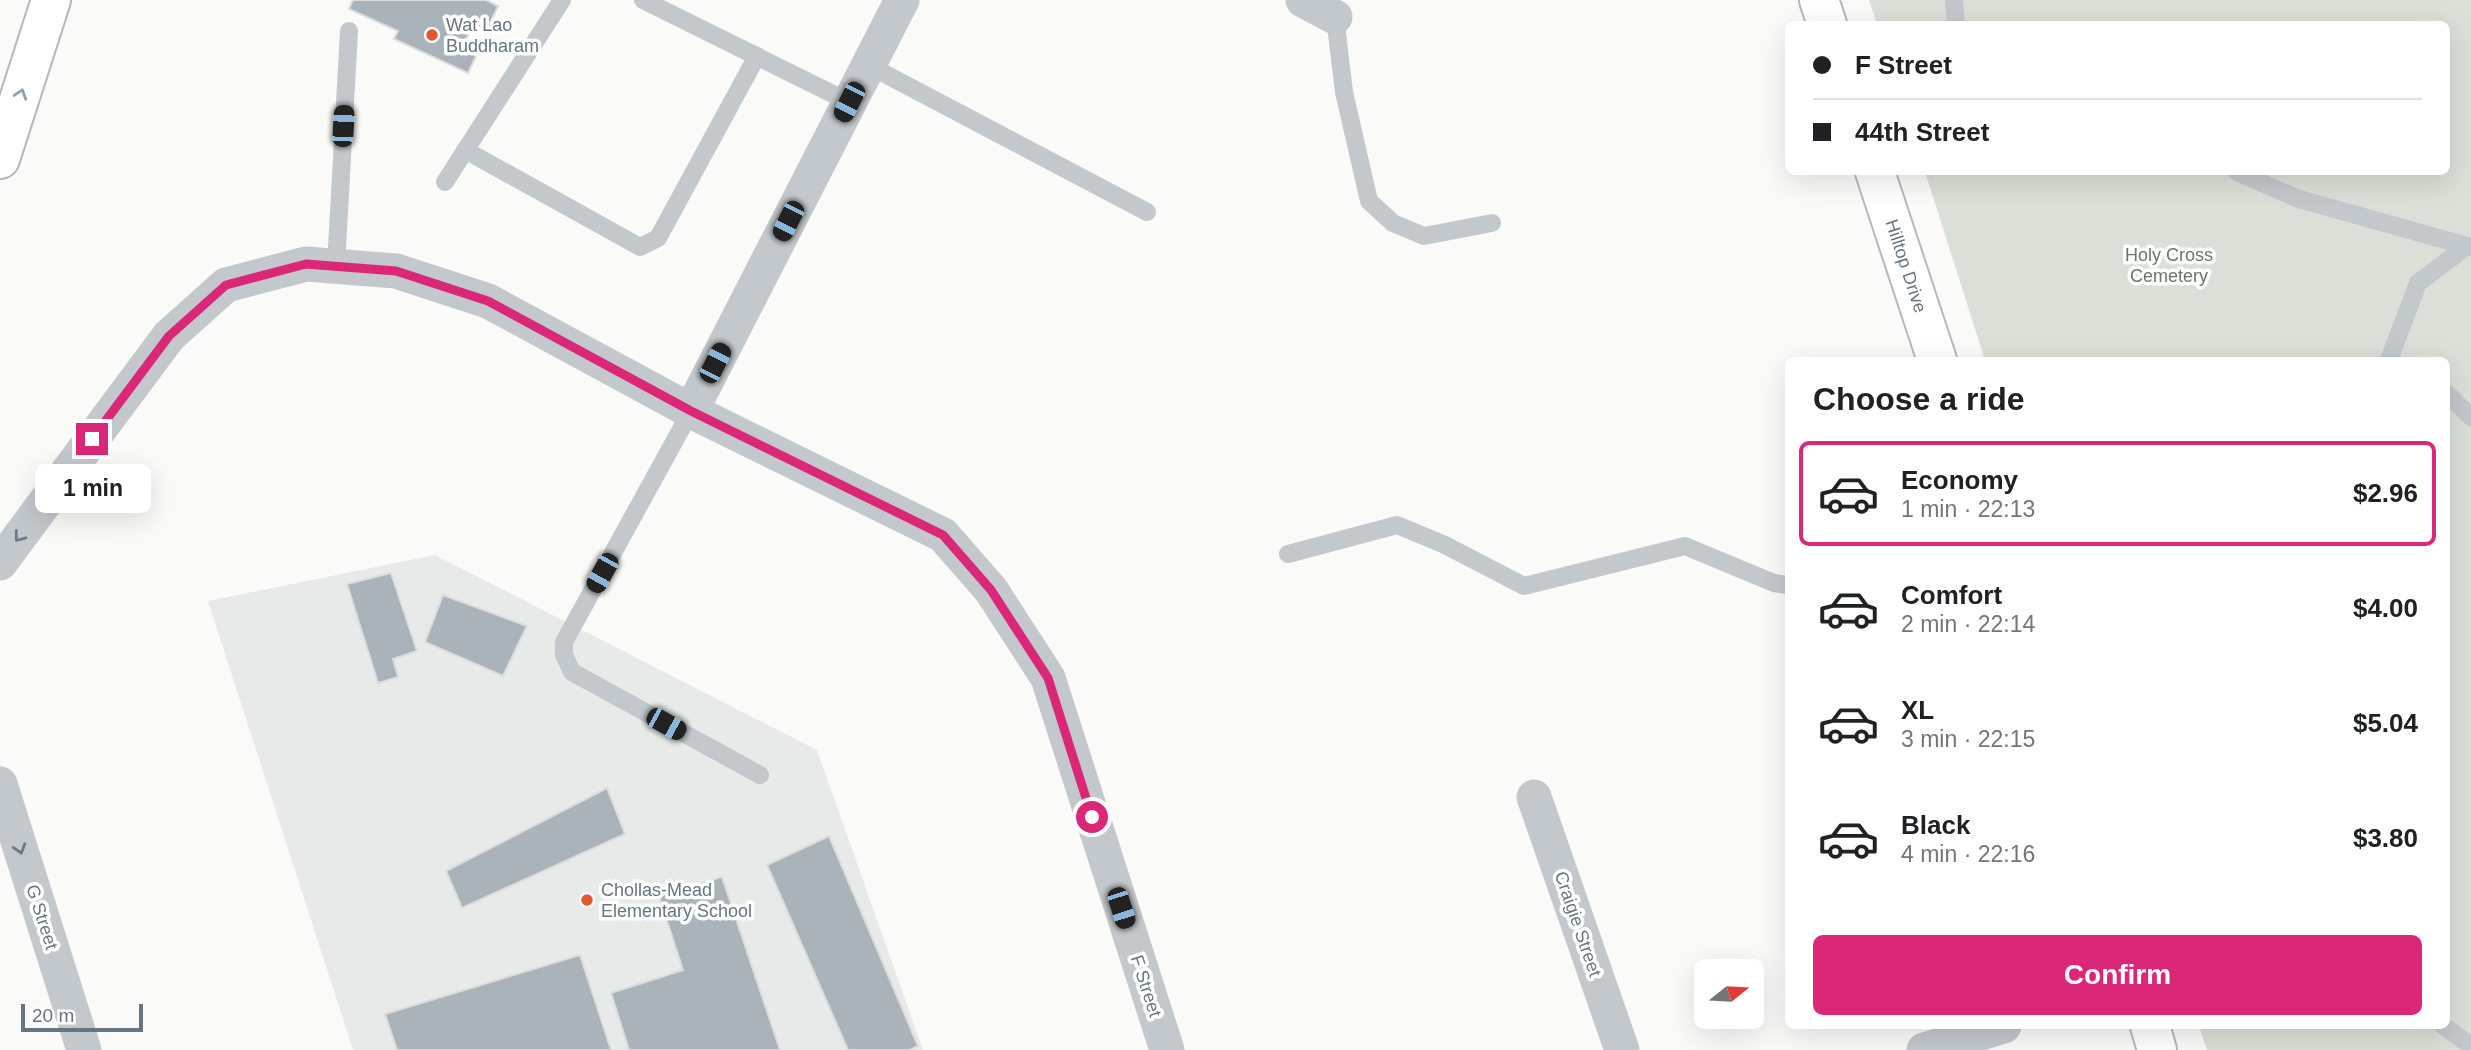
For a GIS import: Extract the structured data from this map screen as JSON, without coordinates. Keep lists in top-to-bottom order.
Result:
{
  "streets": {
    "main road": ["Hilltop Drive"],
    "street": ["G Street", "Craigie Street", "F Street"]
  },
  "one_way": ["G Street"],
  "parks": ["Holy Cross Cemetery"],
  "places": ["Wat Lao Buddharam", "Chollas-Mead Elementary School"],
  "scale_bar": "20 m",
  "north": "right",
  "page": {
    "banner": ["F Street", "44th Street"],
    "heading": "Choose a ride",
    "list": [
      {
        "name": "Economy",
        "note": "1 min · 22:13",
        "value": "$2.96"
      },
      {
        "name": "Comfort",
        "note": "2 min · 22:14",
        "value": "$4.00"
      },
      {
        "name": "XL",
        "note": "3 min · 22:15",
        "value": "$5.04"
      },
      {
        "name": "Black",
        "note": "4 min · 22:16",
        "value": "$3.80"
      }
    ],
    "bubble": "1 min",
    "buttons": "Confirm",
    "scale": "20 m"
  }
}
